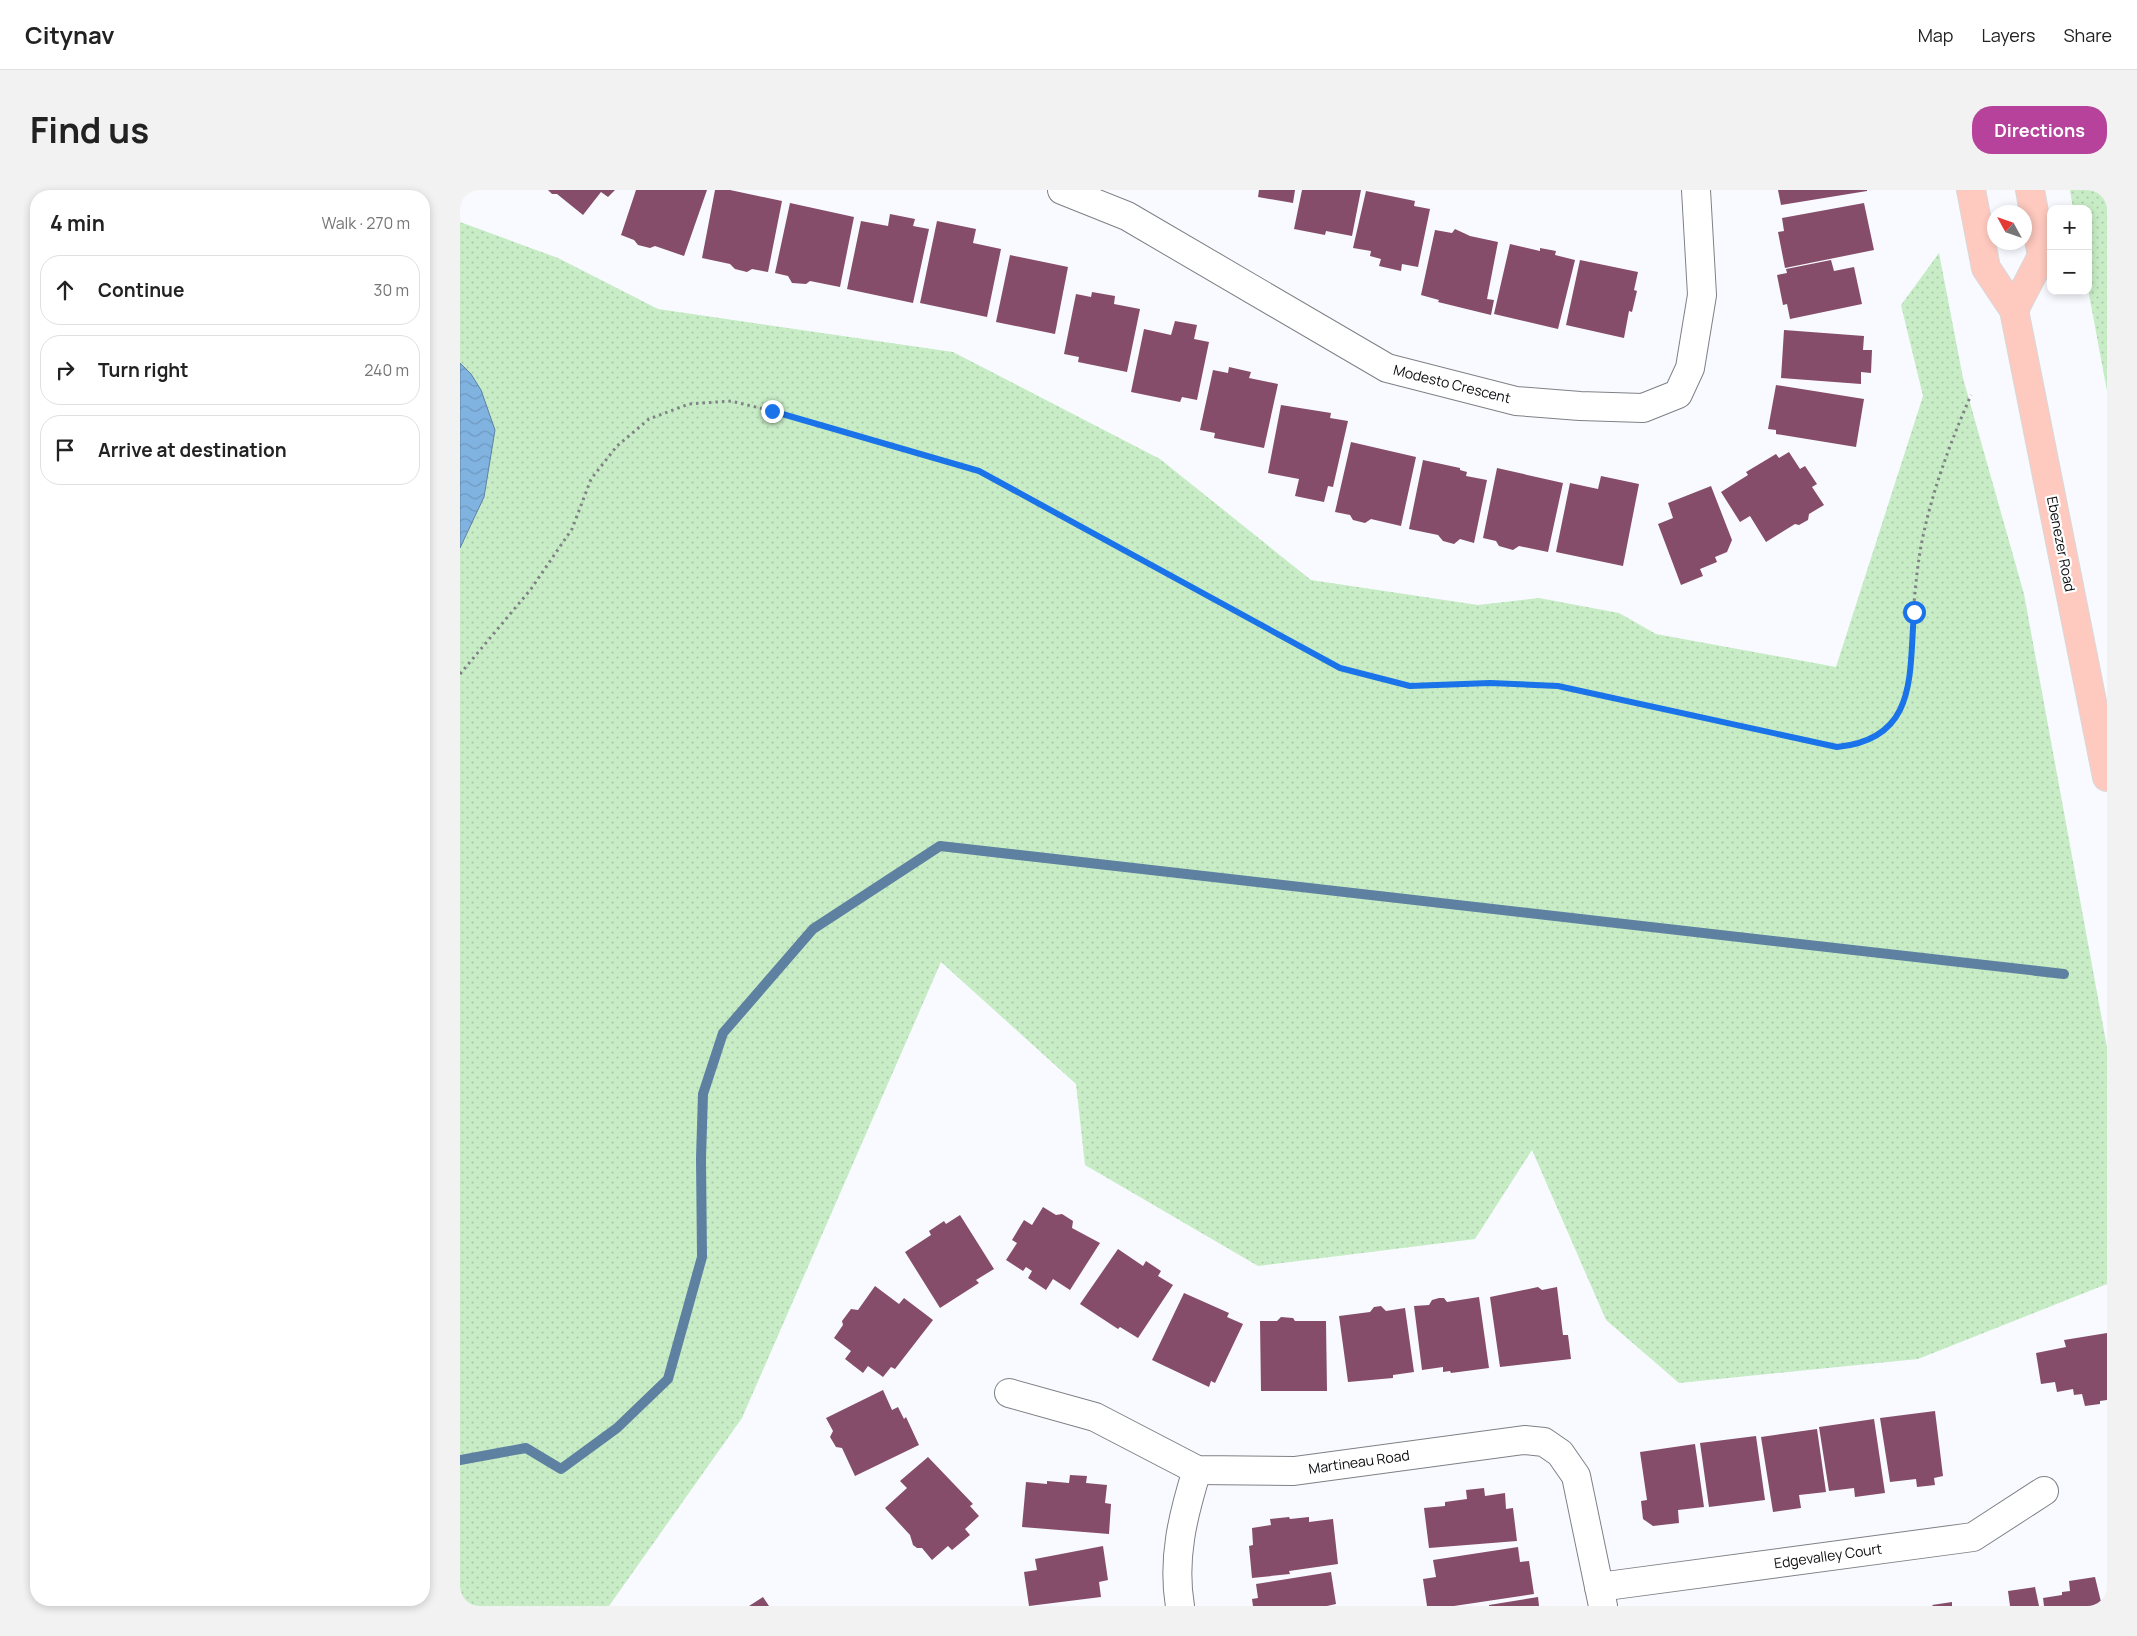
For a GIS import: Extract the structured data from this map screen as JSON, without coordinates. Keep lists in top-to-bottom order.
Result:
{
  "streets": {
    "main road": ["Ebenezer Road"],
    "street": ["Modesto Crescent", "Martineau Road", "Edgevalley Court"]
  },
  "crossings": [
    ["Martineau Road", "Edgevalley Court"]
  ],
  "north": "top left",
  "page": {
    "header": "Citynav",
    "nav": ["Map", "Layers", "Share"],
    "title": "Find us",
    "buttons": "Directions",
    "heading": ["4 min", "Walk · 270 m"],
    "map_buttons": ["+", "−"],
    "list": [
      ["Continue", "30 m"],
      ["Turn right", "240 m"],
      "Arrive at destination"
    ]
  }
}
